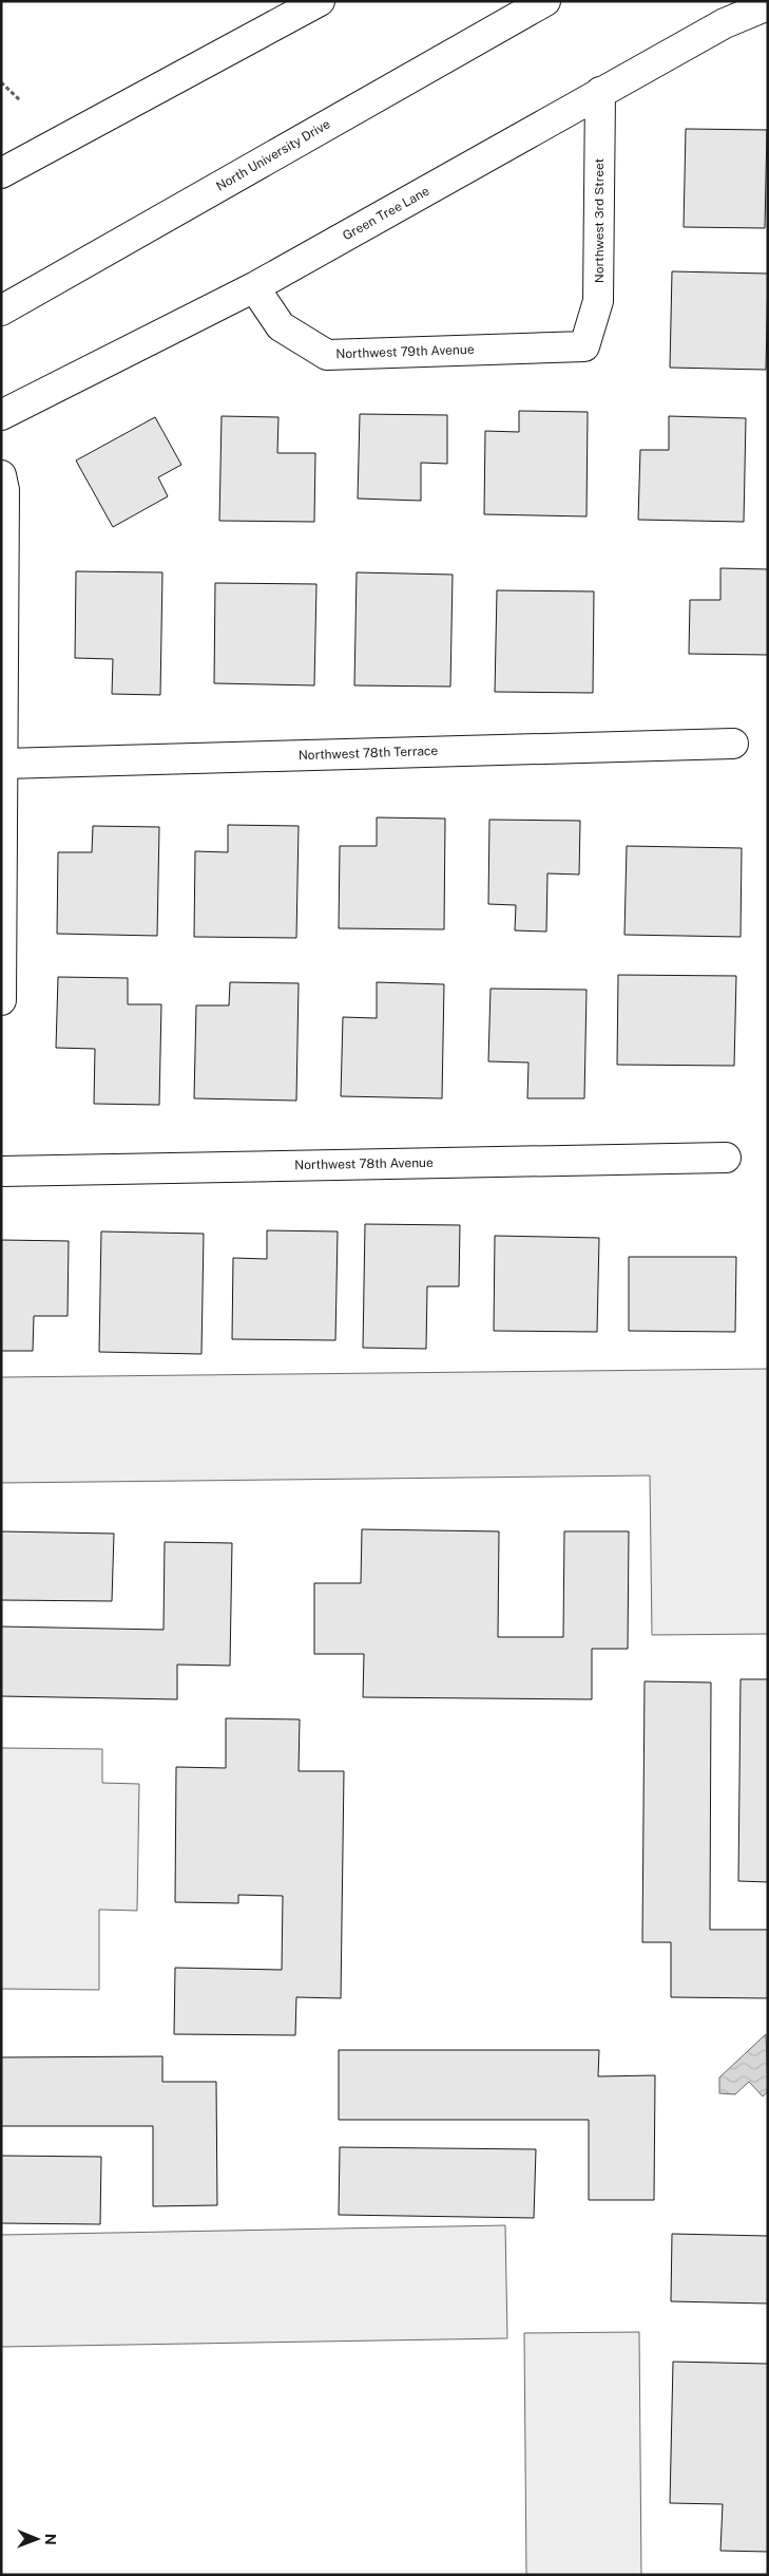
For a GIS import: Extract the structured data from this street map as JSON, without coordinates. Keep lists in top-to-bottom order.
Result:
{
  "streets": {
    "street": [
      "North University Drive",
      "Green Tree Lane",
      "Northwest 3rd Street",
      "Northwest 79th Avenue",
      "Northwest 78th Terrace",
      "Northwest 78th Avenue"
    ]
  },
  "crossings": [
    ["Green Tree Lane", "Northwest 3rd Street"],
    ["Green Tree Lane", "Northwest 79th Avenue"],
    ["Northwest 3rd Street", "Northwest 79th Avenue"]
  ],
  "north": "right"
}
